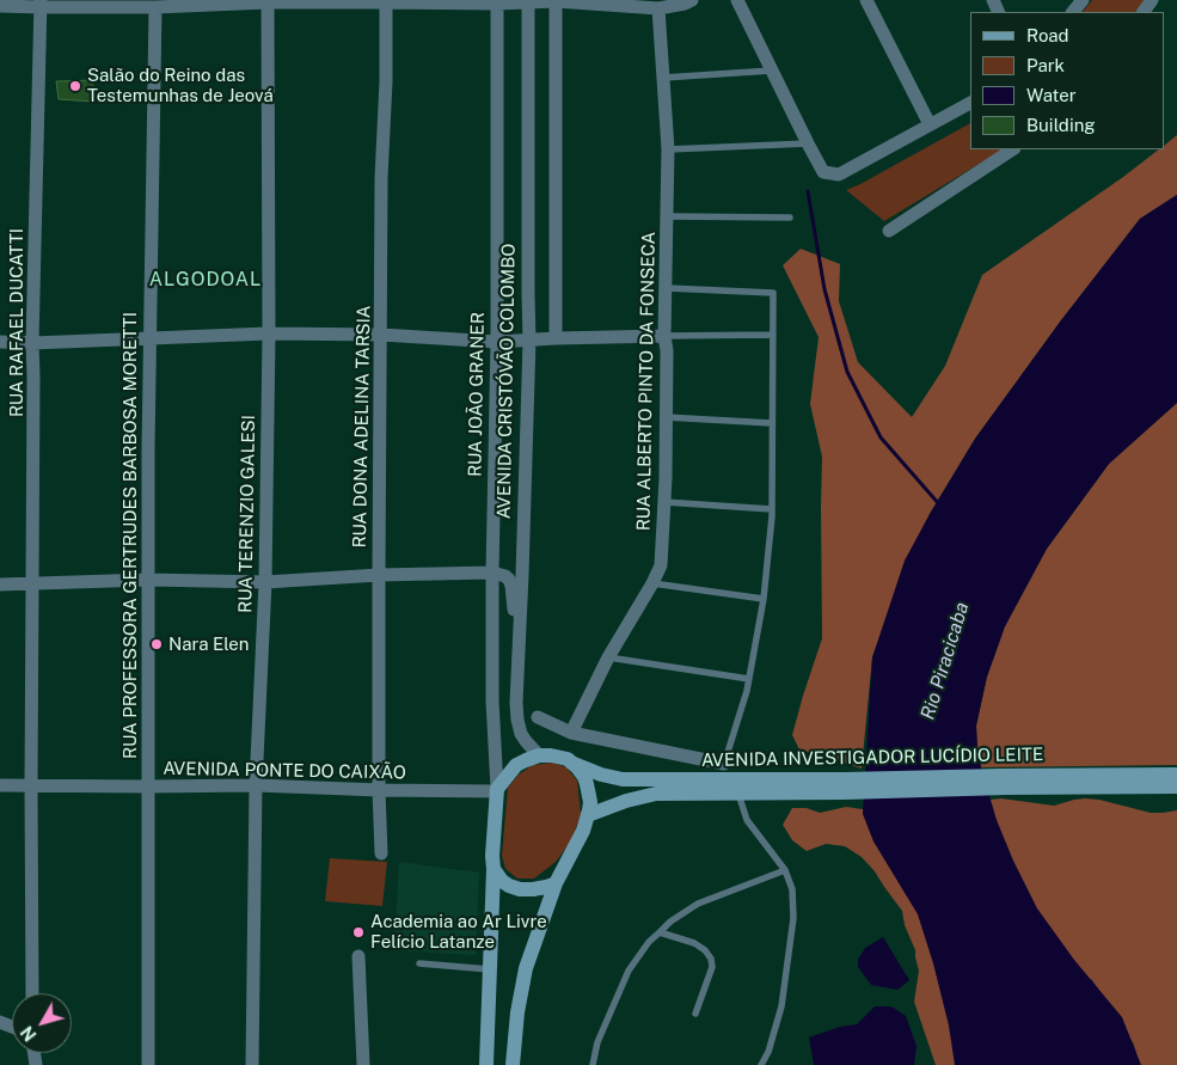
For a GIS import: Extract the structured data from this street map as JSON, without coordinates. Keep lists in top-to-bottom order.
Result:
{
  "streets": {
    "main road": ["AVENIDA INVESTIGADOR LUCÍDIO LEITE"],
    "street": [
      "RUA RAFAEL DUCATTI",
      "AVENIDA CRISTÓVÃO COLOMBO",
      "RUA ALBERTO PINTO DA FONSECA",
      "RUA JOÃO GRANER",
      "RUA DONA ADELINA TARSIA",
      "RUA TERENZIO GALESI",
      "RUA PROFESSORA GERTRUDES BARBOSA MORETTI",
      "AVENIDA PONTE DO CAIXÃO"
    ]
  },
  "crossings": [
    ["RUA RAFAEL DUCATTI", "AVENIDA PONTE DO CAIXÃO"],
    ["AVENIDA CRISTÓVÃO COLOMBO", "RUA JOÃO GRANER"],
    ["AVENIDA CRISTÓVÃO COLOMBO", "AVENIDA INVESTIGADOR LUCÍDIO LEITE"],
    ["AVENIDA CRISTÓVÃO COLOMBO", "AVENIDA PONTE DO CAIXÃO"],
    ["RUA JOÃO GRANER", "AVENIDA INVESTIGADOR LUCÍDIO LEITE"],
    ["RUA JOÃO GRANER", "AVENIDA PONTE DO CAIXÃO"],
    ["RUA DONA ADELINA TARSIA", "AVENIDA PONTE DO CAIXÃO"],
    ["RUA TERENZIO GALESI", "AVENIDA PONTE DO CAIXÃO"],
    ["RUA PROFESSORA GERTRUDES BARBOSA MORETTI", "AVENIDA PONTE DO CAIXÃO"],
    ["AVENIDA INVESTIGADOR LUCÍDIO LEITE", "AVENIDA PONTE DO CAIXÃO"]
  ],
  "districts": ["ALGODOAL"],
  "water": ["Rio Piracicaba"],
  "places": ["Salão do Reino das Testemunhas de Jeová", "Nara Elen", "Academia ao Ar Livre Felício Latanze"],
  "legend": [
    "Road",
    "Park",
    "Water",
    "Building"
  ],
  "north": "bottom left"
}
